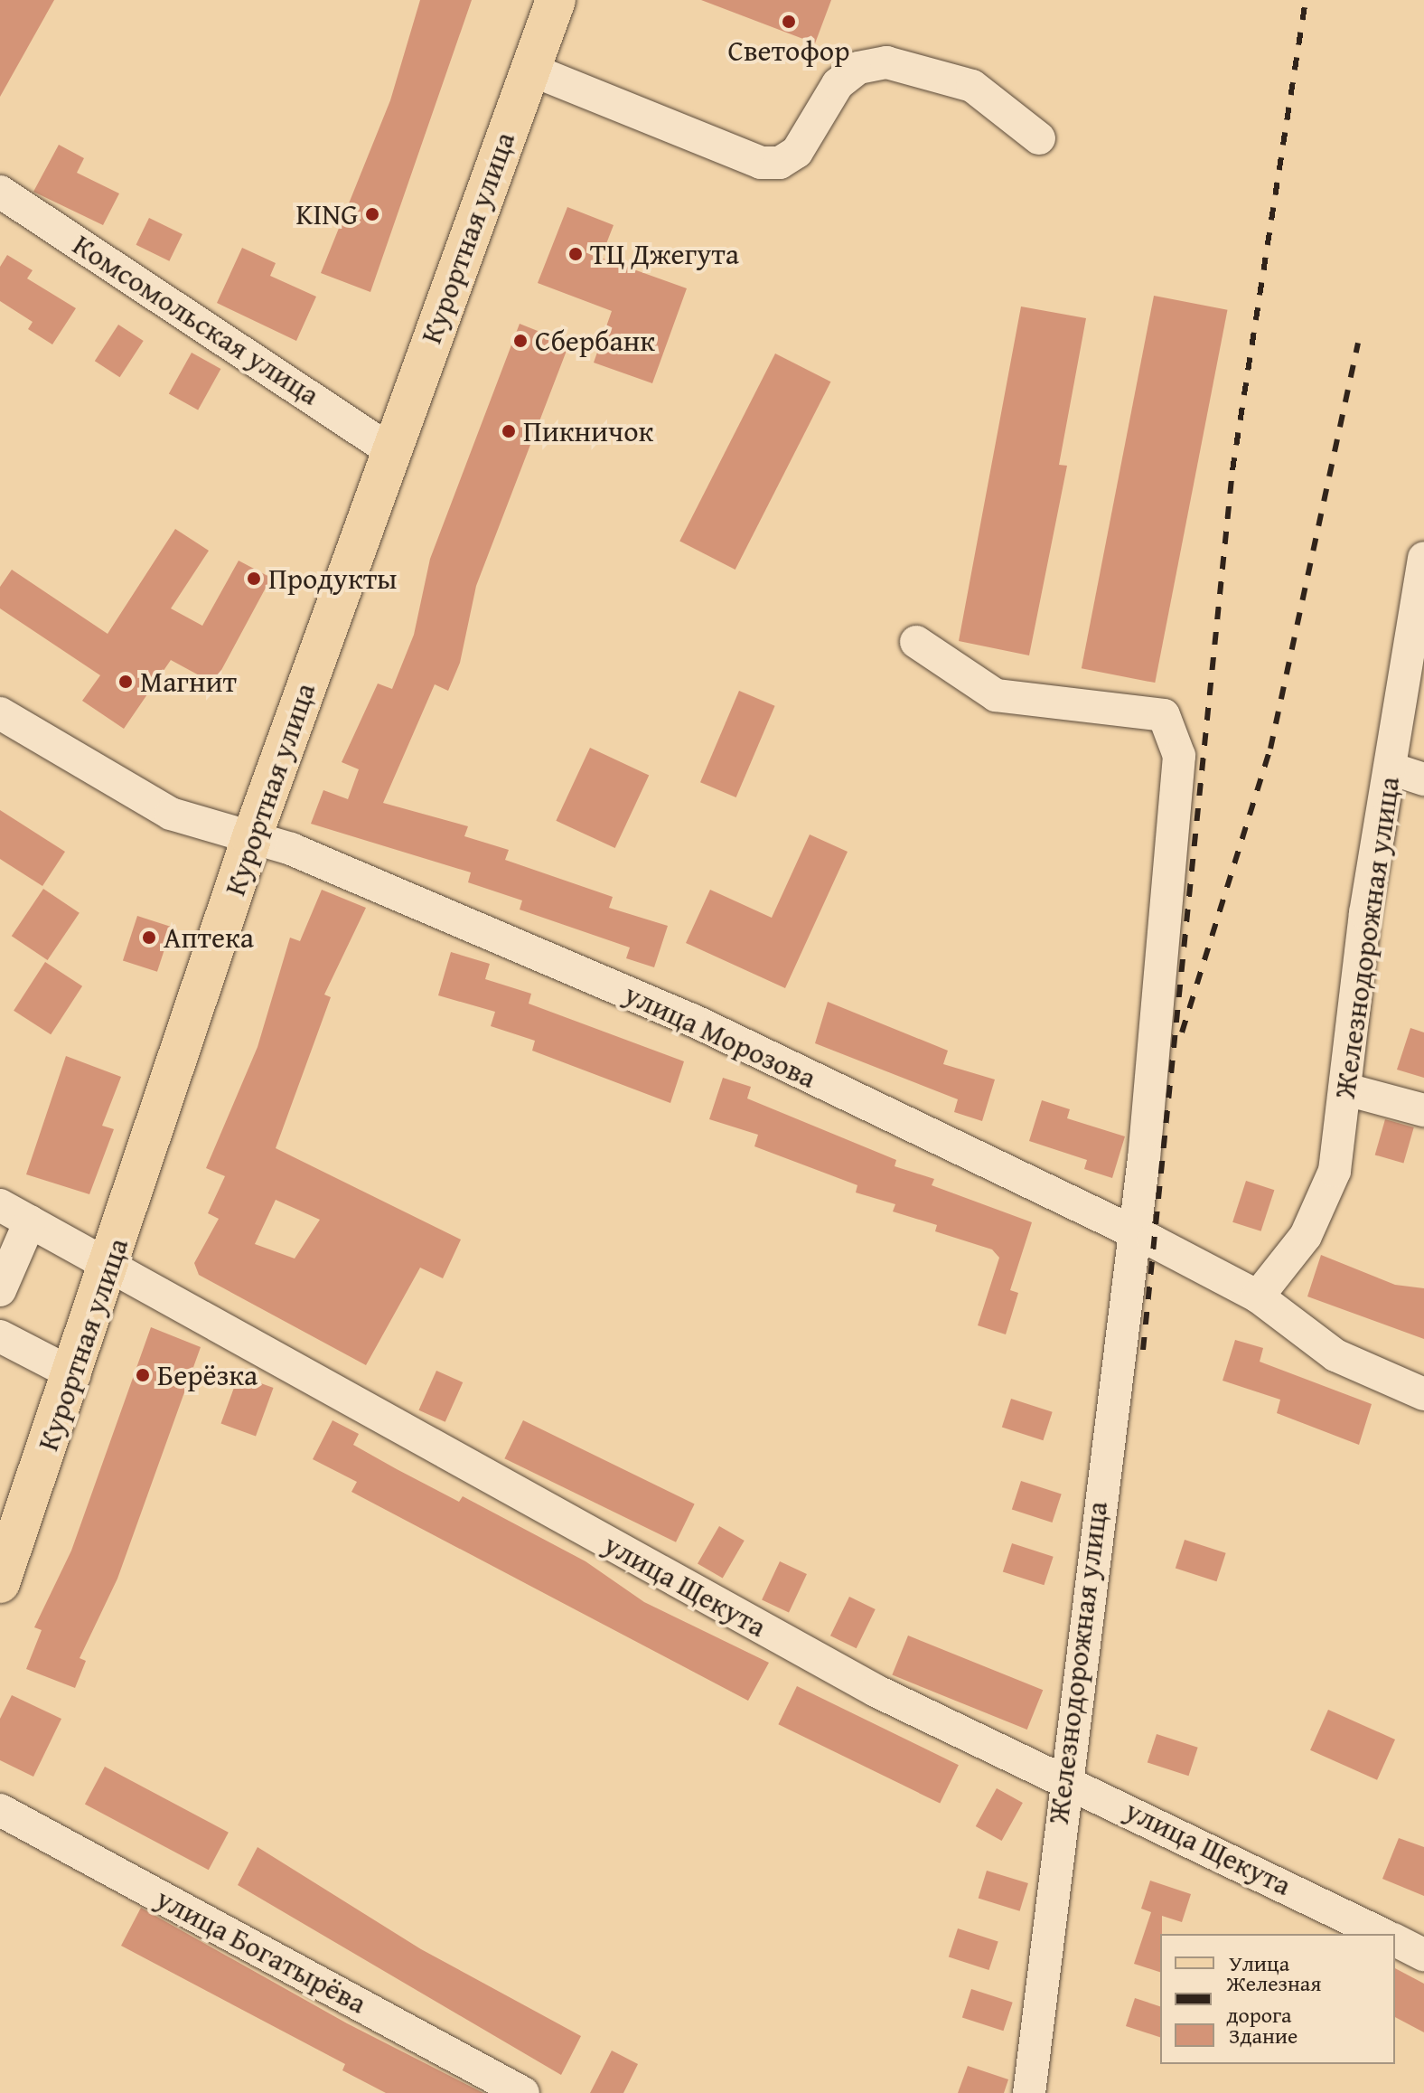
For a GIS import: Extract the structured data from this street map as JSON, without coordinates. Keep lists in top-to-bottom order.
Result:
{
  "streets": {
    "main road": ["Курортная улица"],
    "street": [
      "Комсомольская улица",
      "Железнодорожная улица",
      "улица Морозова",
      "улица Щекута",
      "улица Богатырёва"
    ]
  },
  "crossings": [
    ["Курортная улица", "Комсомольская улица"],
    ["Курортная улица", "улица Морозова"],
    ["Курортная улица", "улица Щекута"],
    ["Железнодорожная улица", "улица Морозова"],
    ["Железнодорожная улица", "улица Щекута"]
  ],
  "places": [
    "Светофор",
    "KING",
    "ТЦ Джегута",
    "Сбербанк",
    "Пикничок",
    "Продукты",
    "Магнит",
    "Аптека",
    "Берёзка"
  ],
  "legend": ["Улица", "Железная дорога", "Здание"]
}
